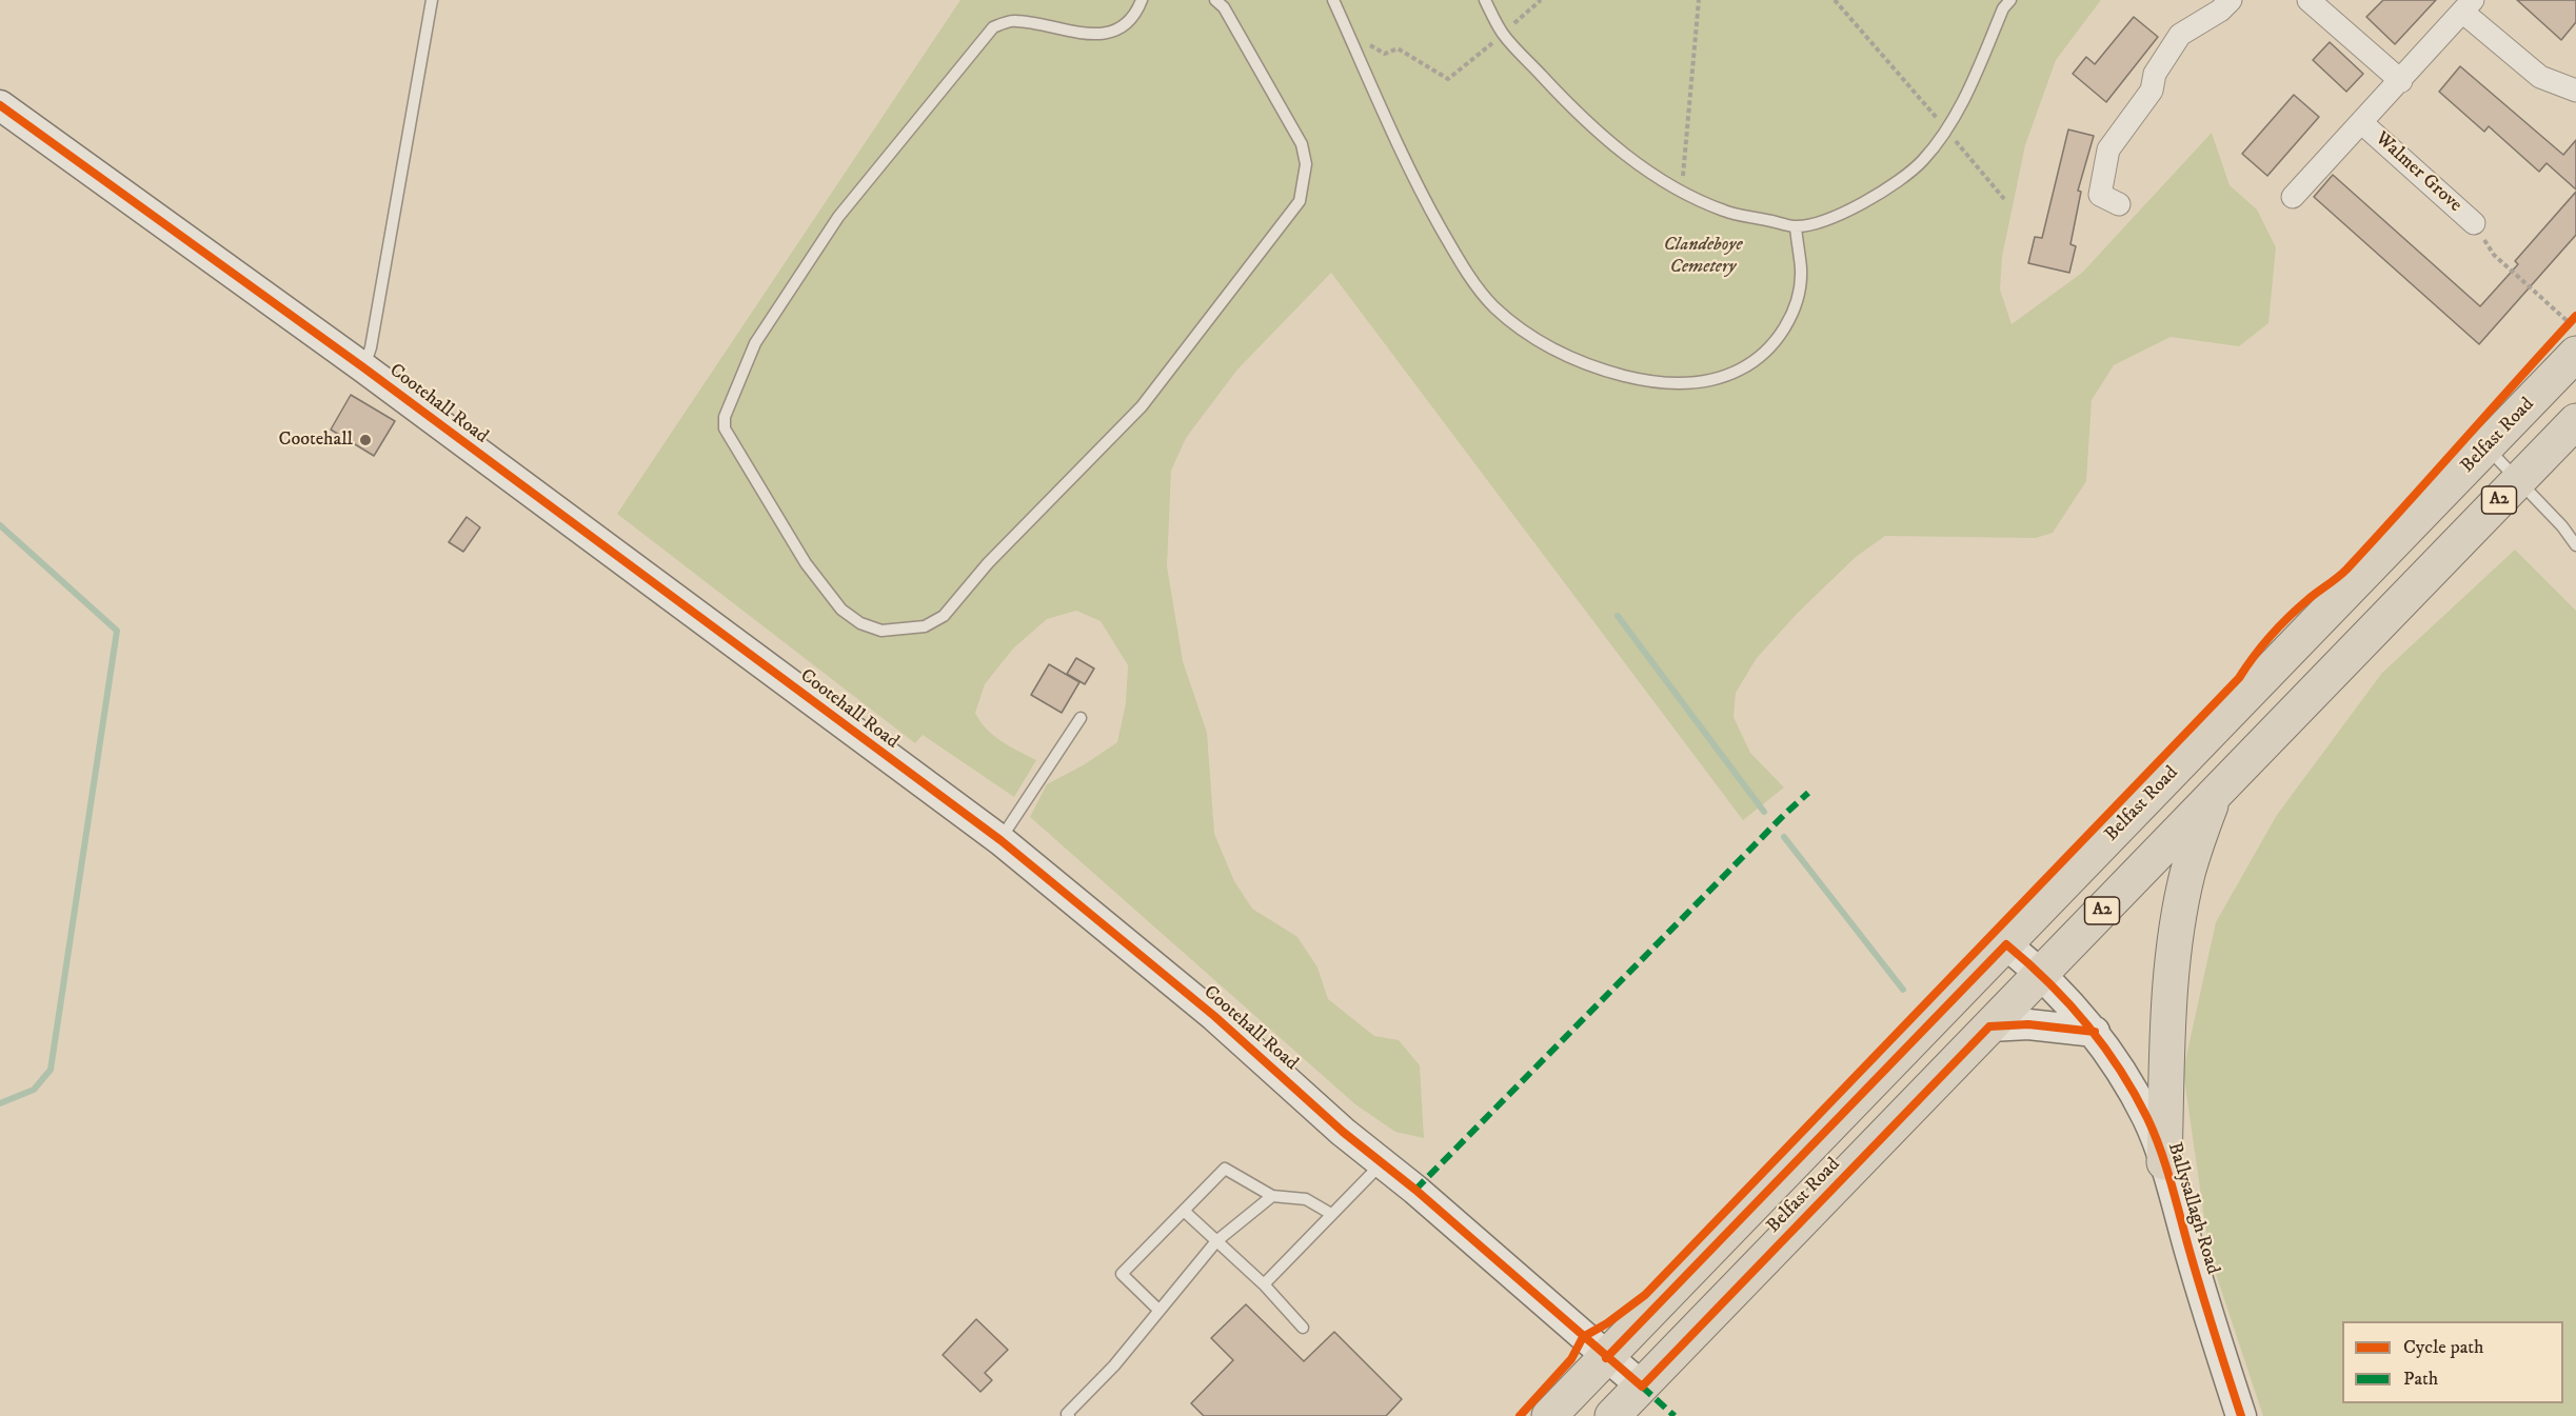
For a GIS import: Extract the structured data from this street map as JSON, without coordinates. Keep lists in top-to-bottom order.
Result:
{
  "streets": {
    "highway": ["Belfast Road", "A2"],
    "street": ["Walmer Grove", "Cootehall Road", "Ballysallagh Road"]
  },
  "crossings": [
    ["Cootehall Road", "Belfast Road"],
    ["Belfast Road", "Ballysallagh Road"]
  ],
  "parks": ["Clandeboye Cemetery"],
  "places": ["Cootehall"],
  "legend": ["Cycle path", "Path"]
}
